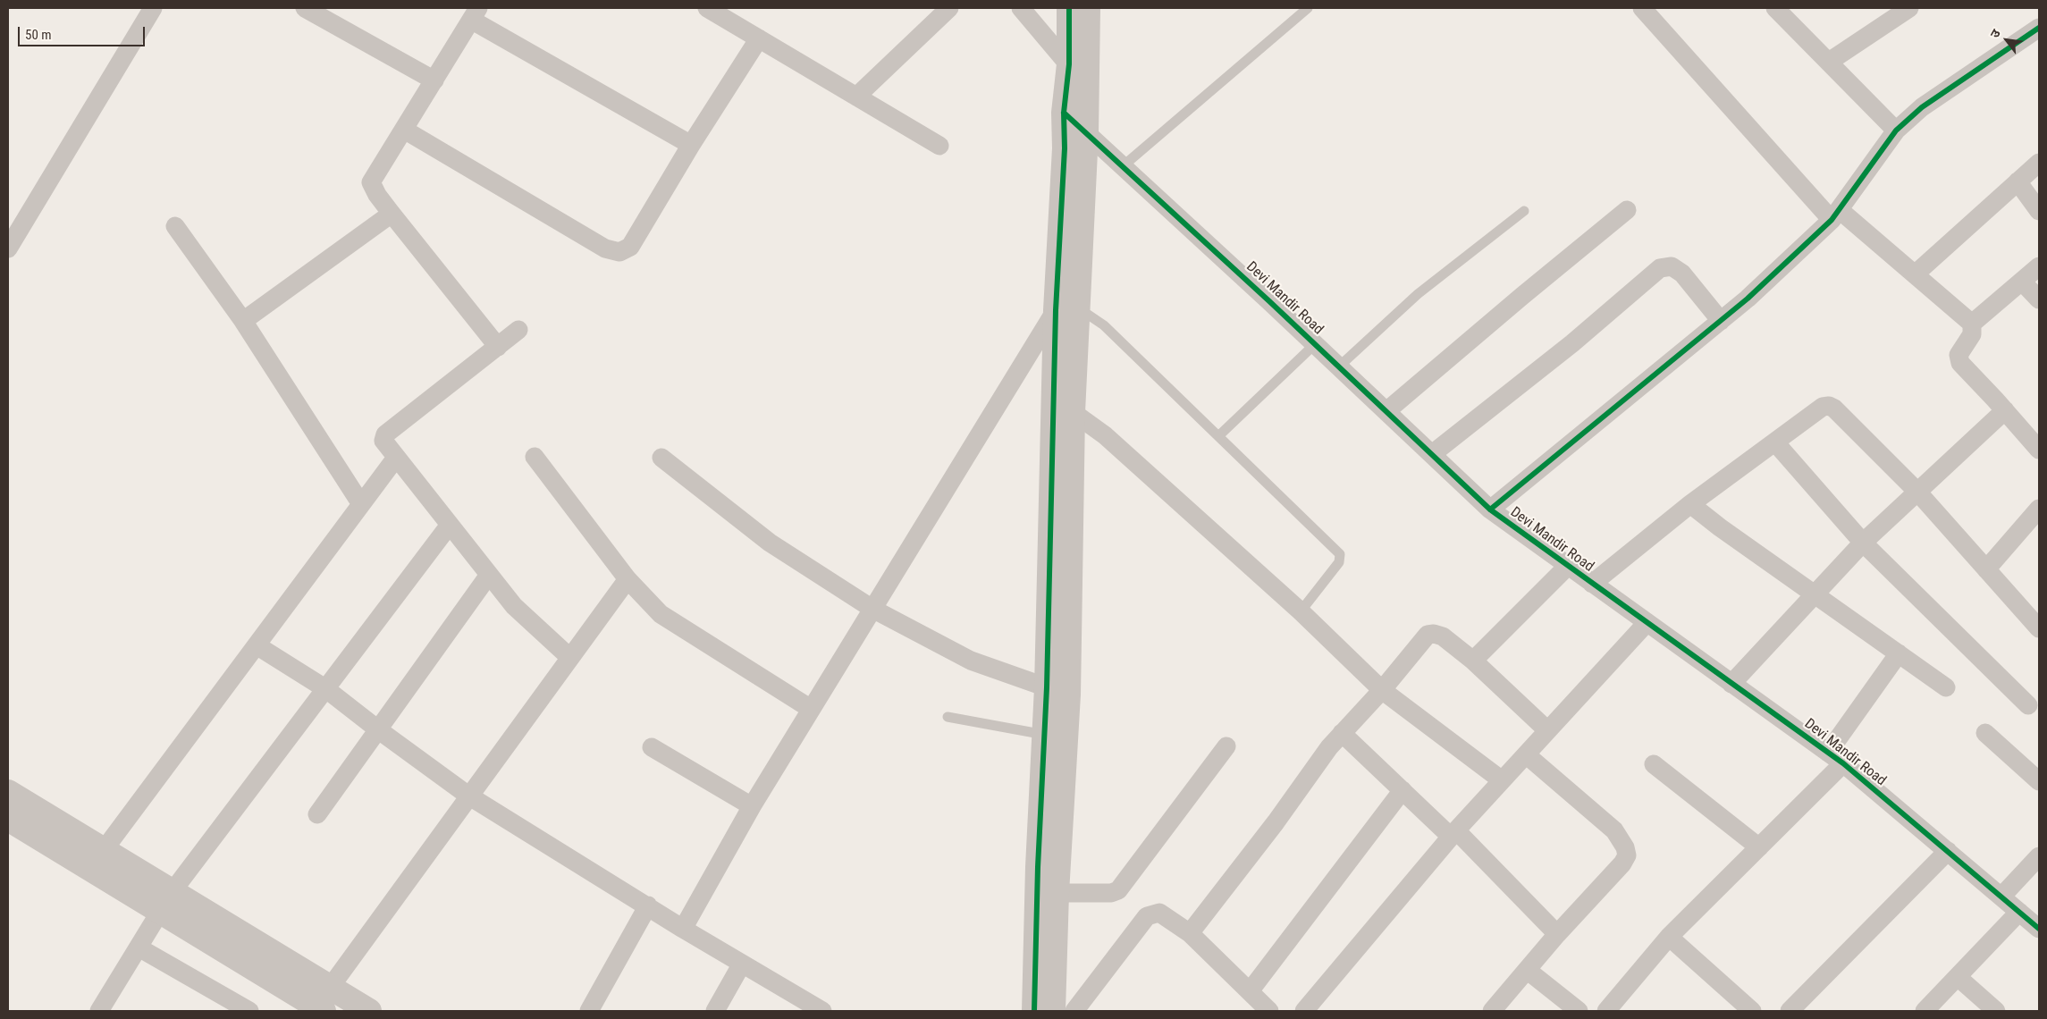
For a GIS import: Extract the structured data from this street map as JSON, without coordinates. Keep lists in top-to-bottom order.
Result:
{
  "streets": {
    "street": ["Devi Mandir Road"]
  },
  "scale_bar": "50 m",
  "north": "top left"
}
